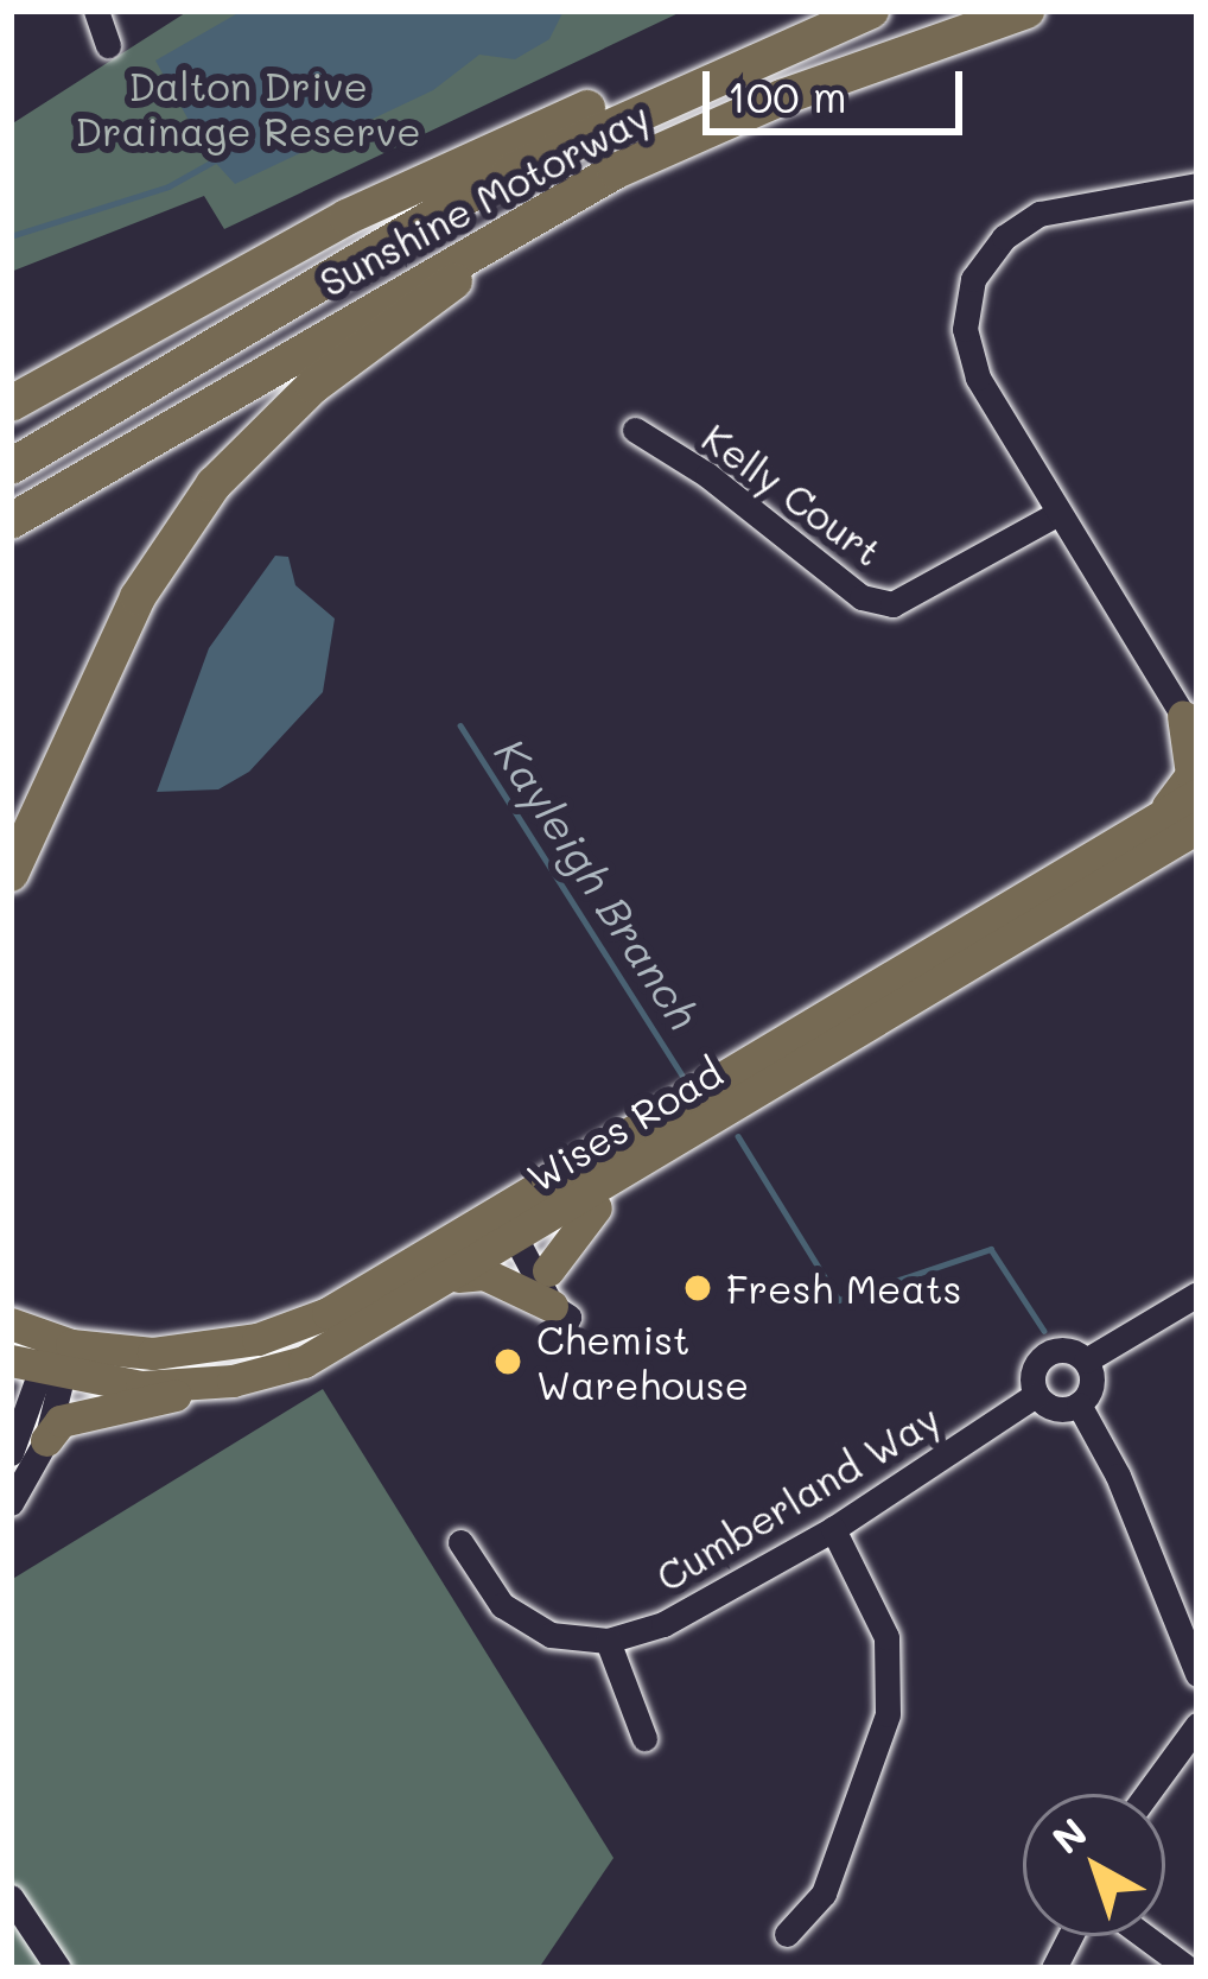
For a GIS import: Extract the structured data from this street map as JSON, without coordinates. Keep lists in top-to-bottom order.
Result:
{
  "streets": {
    "highway": ["Sunshine Motorway"],
    "main road": ["Wises Road"],
    "street": ["Kelly Court", "Cumberland Way"]
  },
  "water": ["Kayleigh Branch"],
  "parks": ["Dalton Drive Drainage Reserve"],
  "places": ["Fresh Meats", "Chemist Warehouse"],
  "scale_bar": "100 m",
  "north": "top left"
}
